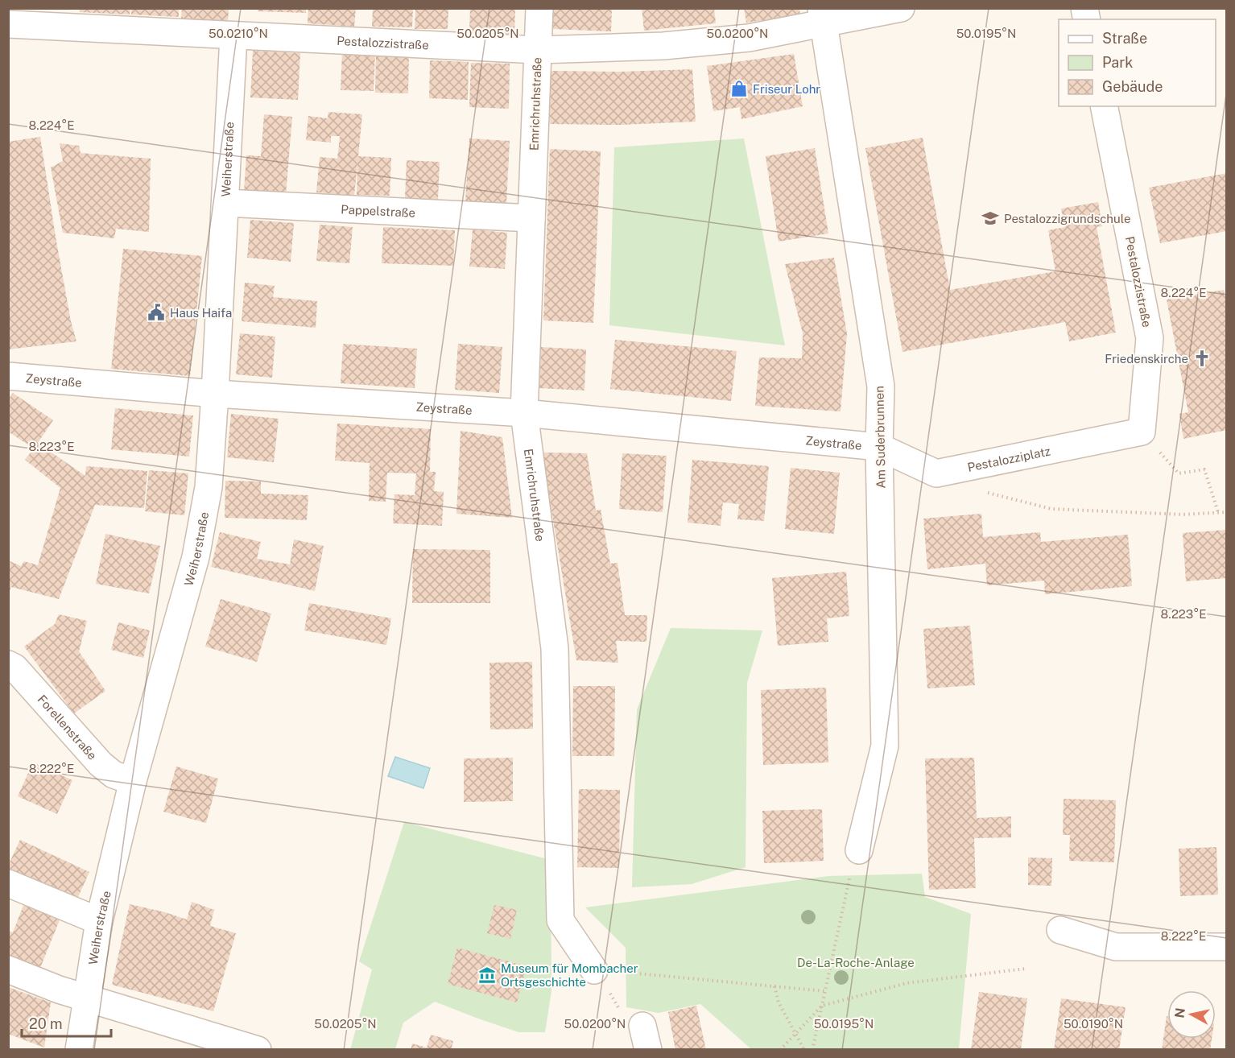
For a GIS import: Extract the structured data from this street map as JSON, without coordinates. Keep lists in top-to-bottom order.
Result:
{
  "streets": {
    "street": [
      "Pestalozzistraße",
      "Emrichruhstraße",
      "Weiherstraße",
      "Pappelstraße",
      "Zeystraße",
      "Am Suderbrunnen",
      "Pestalozziplatz",
      "Forellenstraße"
    ]
  },
  "crossings": [
    ["Pestalozzistraße", "Emrichruhstraße"],
    ["Pestalozzistraße", "Weiherstraße"],
    ["Pestalozzistraße", "Am Suderbrunnen"],
    ["Pestalozzistraße", "Pestalozziplatz"],
    ["Emrichruhstraße", "Pappelstraße"],
    ["Emrichruhstraße", "Zeystraße"],
    ["Weiherstraße", "Pappelstraße"],
    ["Weiherstraße", "Zeystraße"],
    ["Weiherstraße", "Forellenstraße"],
    ["Zeystraße", "Am Suderbrunnen"],
    ["Zeystraße", "Pestalozziplatz"],
    ["Am Suderbrunnen", "Pestalozziplatz"]
  ],
  "parks": ["De-La-Roche-Anlage"],
  "places": {
    "shop": ["Friseur Lohr"],
    "school or university": ["Pestalozzigrundschule"],
    "public building": ["Haus Haifa"],
    "church": ["Friedenskirche"],
    "museum": ["Museum für Mombacher Ortsgeschichte"]
  },
  "legend": ["Straße", "Park", "Gebäude"],
  "scale_bar": "20 m",
  "north": "left",
  "coordinates": [
    "50.0210°N",
    "50.0205°N",
    "50.0200°N",
    "50.0195°N",
    "8.224°E",
    "8.223°E",
    "8.222°E",
    "50.0190°N"
  ]
}
